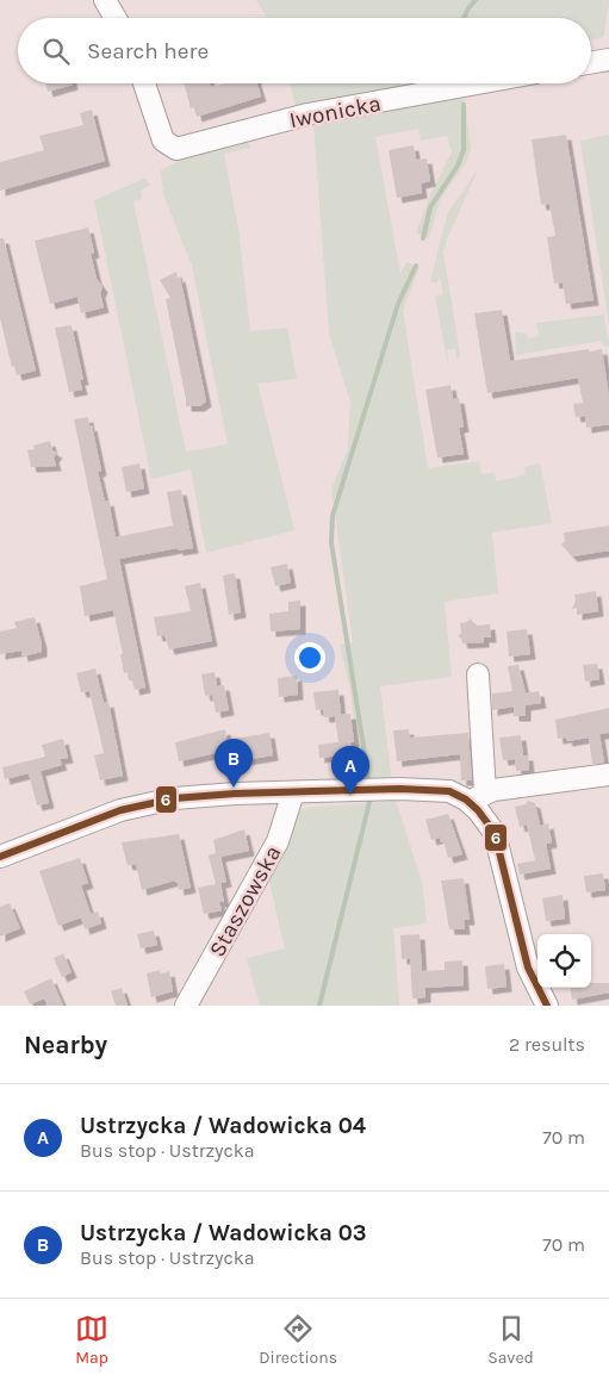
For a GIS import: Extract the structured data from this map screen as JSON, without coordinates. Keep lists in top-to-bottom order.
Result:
{
  "streets": {
    "street": ["Iwonicka", "Staszowska"]
  },
  "lines": ["transit line 6"],
  "page": {
    "search": "Search here",
    "pins": ["B", "A"],
    "heading": ["Nearby", "2 results"],
    "list": [
      {
        "mark": "A",
        "name": "Ustrzycka / Wadowicka 04",
        "note": "Bus stop · Ustrzycka",
        "value": "70 m"
      },
      {
        "mark": "B",
        "name": "Ustrzycka / Wadowicka 03",
        "note": "Bus stop · Ustrzycka",
        "value": "70 m"
      }
    ],
    "nav": ["Map", "Directions", "Saved"]
  }
}
